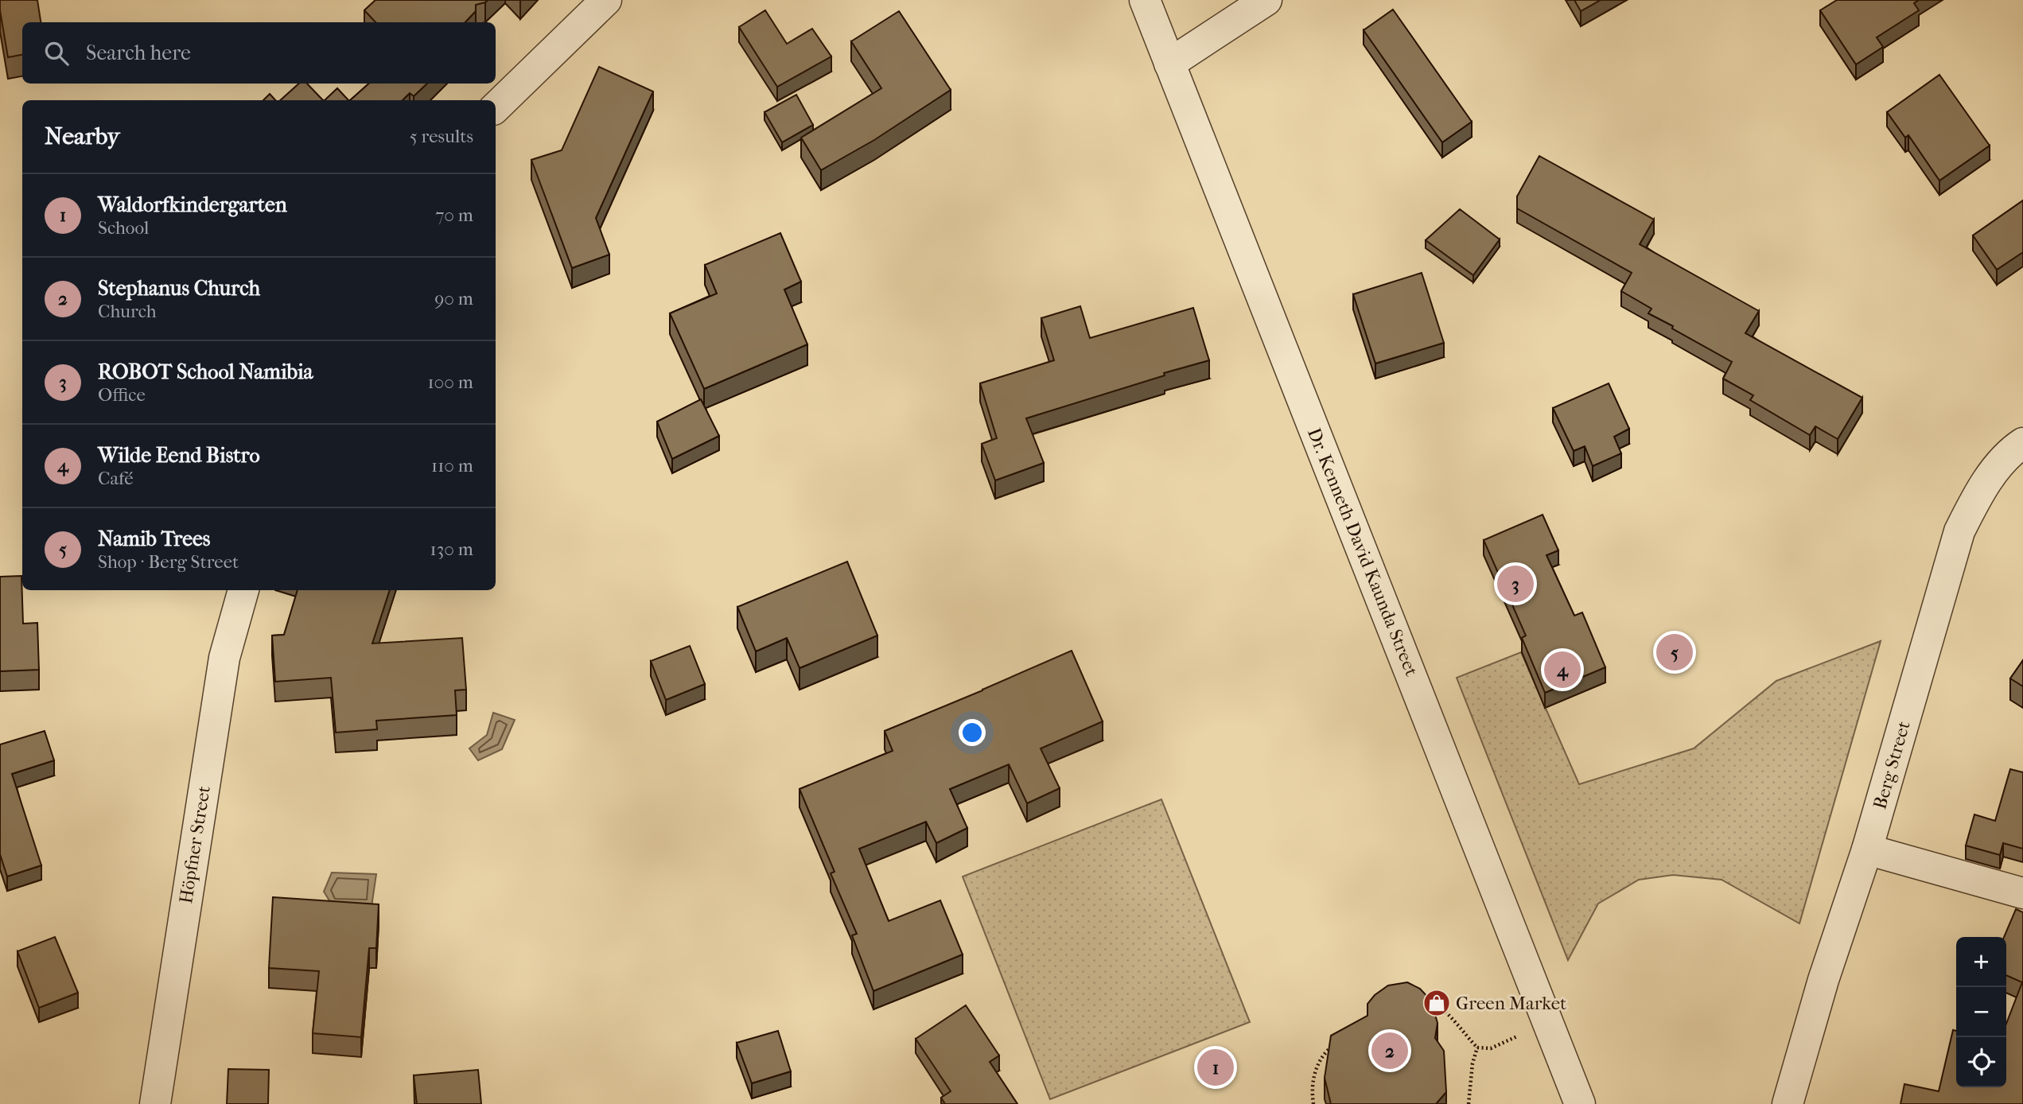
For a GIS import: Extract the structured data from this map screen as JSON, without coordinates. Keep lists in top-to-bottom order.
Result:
{
  "streets": {
    "street": ["Dr. Kenneth David Kaunda Street", "Berg Street", "Höpfner Street"]
  },
  "places": {
    "shop": ["Green Market"]
  },
  "page": {
    "search": "Search here",
    "heading": ["Nearby", "5 results"],
    "list": [
      {
        "mark": "1",
        "name": "Waldorfkindergarten",
        "note": "School",
        "value": "70 m"
      },
      {
        "mark": "2",
        "name": "Stephanus Church",
        "note": "Church",
        "value": "90 m"
      },
      {
        "mark": "3",
        "name": "ROBOT School Namibia",
        "note": "Office",
        "value": "100 m"
      },
      {
        "mark": "4",
        "name": "Wilde Eend Bistro",
        "note": "Café",
        "value": "110 m"
      },
      {
        "mark": "5",
        "name": "Namib Trees",
        "note": "Shop · Berg Street",
        "value": "130 m"
      }
    ],
    "pins": [
      "3",
      "5",
      "4",
      "2",
      "1"
    ],
    "map_buttons": ["+", "−"]
  }
}
